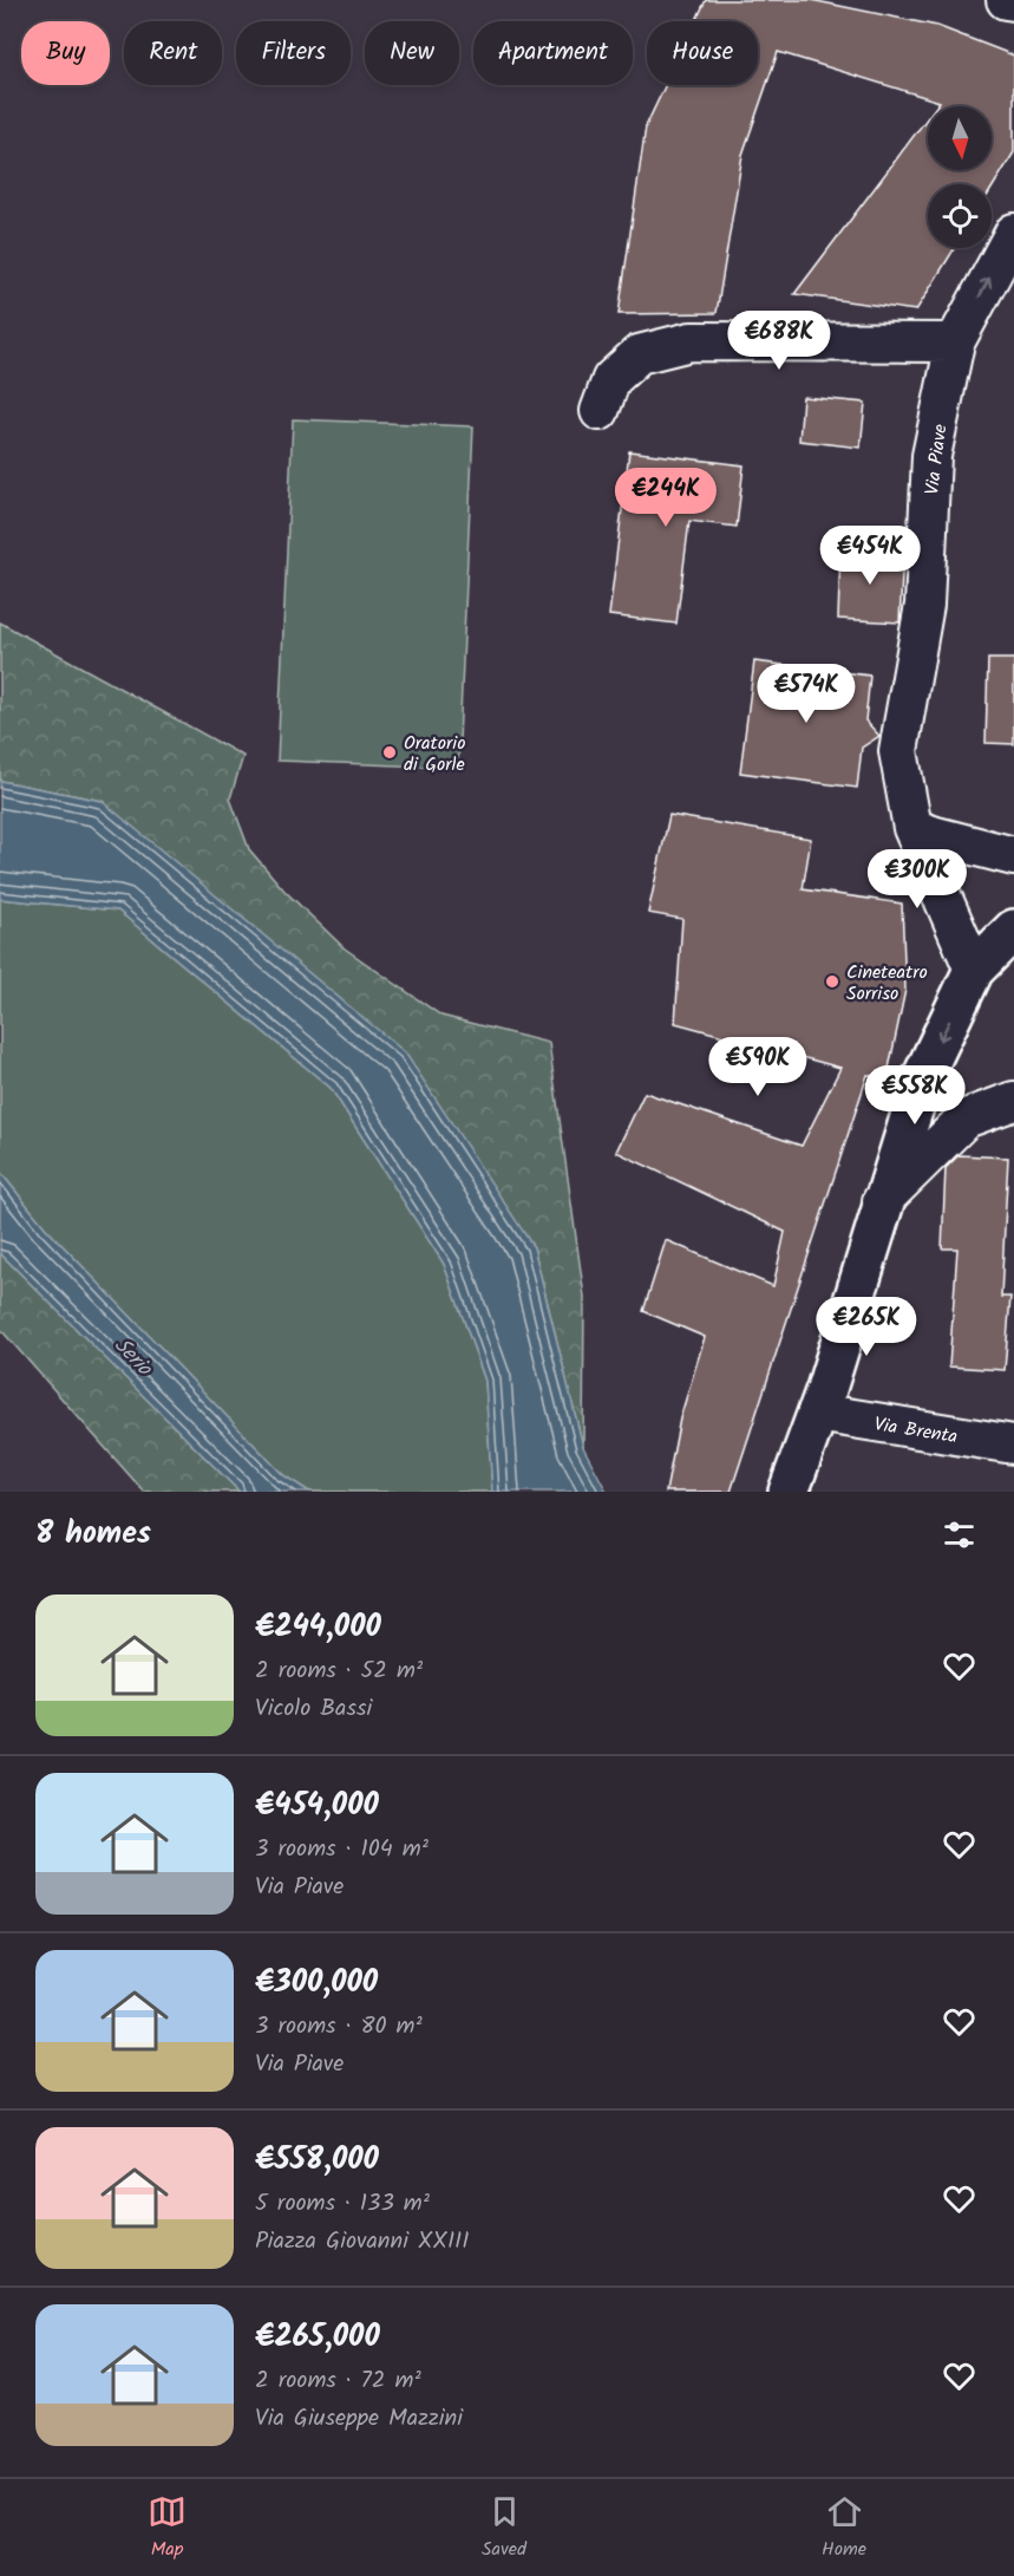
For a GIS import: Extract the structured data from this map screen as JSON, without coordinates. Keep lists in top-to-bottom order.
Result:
{
  "streets": {
    "street": ["Via Piave", "Via Brenta"]
  },
  "water": ["Serio"],
  "places": ["Oratorio di Gorle", "Cineteatro Sorriso"],
  "north": "bottom",
  "page": {
    "chip": [
      "Buy",
      "Rent",
      "Filters",
      "New",
      "Apartment",
      "House"
    ],
    "price": [
      "€688K",
      "€244K",
      "€454K",
      "€574K",
      "€300K",
      "€590K",
      "€558K",
      "€265K"
    ],
    "heading": "8 homes",
    "list": [
      {
        "name": "€244,000",
        "note": "2 rooms · 52 m² · Vicolo Bassi"
      },
      {
        "name": "€454,000",
        "note": "3 rooms · 104 m² · Via Piave"
      },
      {
        "name": "€300,000",
        "note": "3 rooms · 80 m² · Via Piave"
      },
      {
        "name": "€558,000",
        "note": "5 rooms · 133 m² · Piazza Giovanni XXIII"
      },
      {
        "name": "€265,000",
        "note": "2 rooms · 72 m² · Via Giuseppe Mazzini"
      }
    ],
    "tabs": ["Map", "Saved", "Home"]
  }
}
